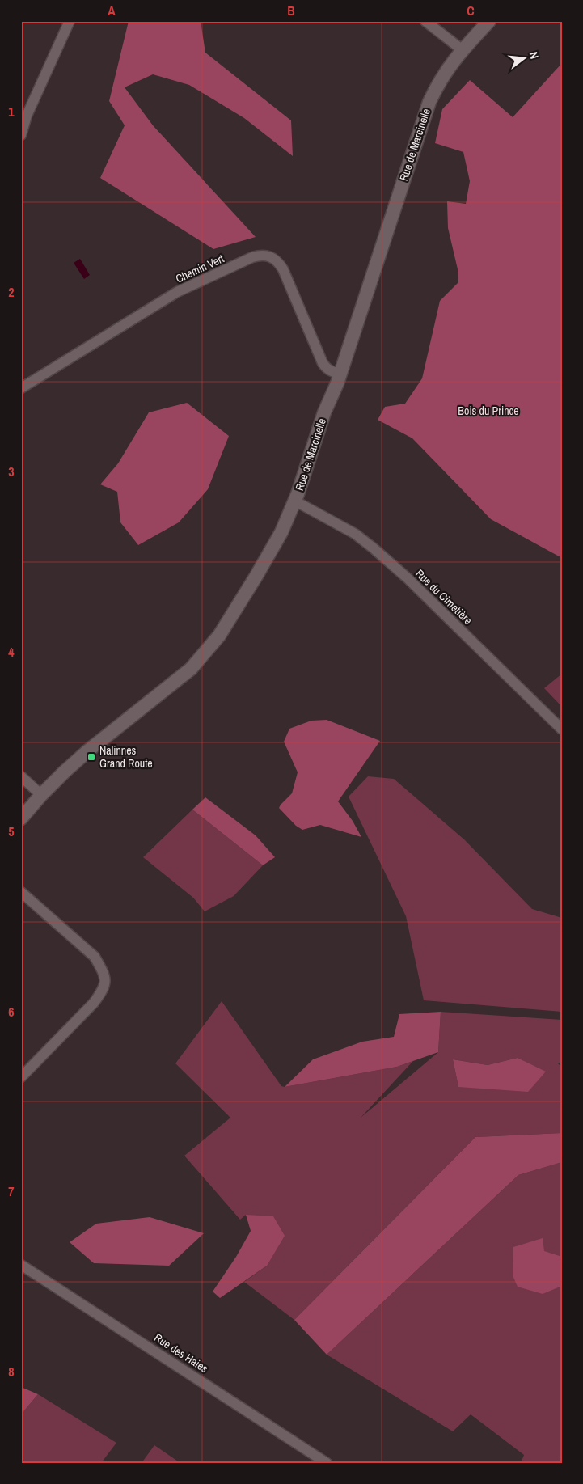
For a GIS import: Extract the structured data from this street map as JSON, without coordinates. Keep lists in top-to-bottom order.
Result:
{
  "streets": {
    "street": [
      "Rue de Marcinelle",
      "Chemin Vert",
      "Rue du Cimetière",
      "Rue des Haies"
    ]
  },
  "crossings": [
    ["Rue de Marcinelle", "Chemin Vert"],
    ["Rue de Marcinelle", "Rue du Cimetière"]
  ],
  "parks": ["Bois du Prince"],
  "places": {
    "transit": ["Nalinnes Grand Route"]
  },
  "north": "right",
  "grid": {
    "columns": ["A", "B", "C"],
    "rows": [
      "1",
      "2",
      "3",
      "4",
      "5",
      "6",
      "7",
      "8"
    ]
  }
}
